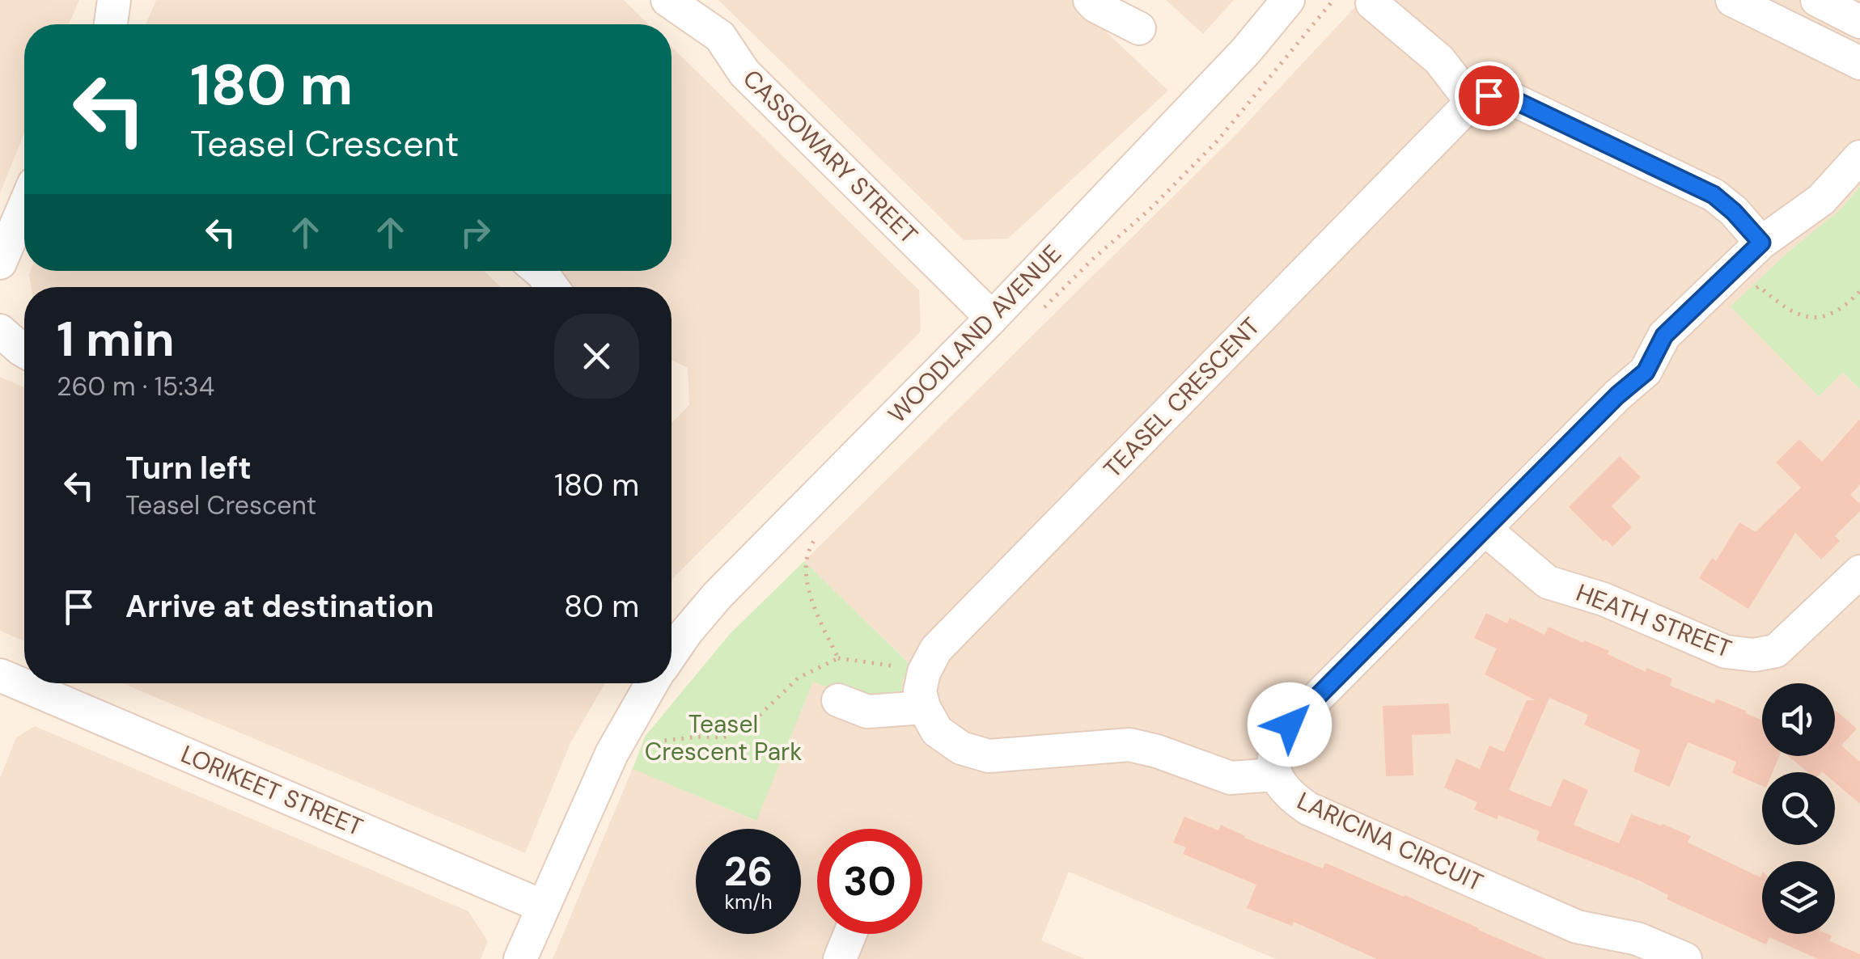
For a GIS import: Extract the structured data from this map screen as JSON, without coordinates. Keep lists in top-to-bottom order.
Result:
{
  "streets": {
    "street": [
      "CASSOWARY STREET",
      "WOODLAND AVENUE",
      "TEASEL CRESCENT",
      "HEATH STREET",
      "LORIKEET STREET",
      "LARICINA CIRCUIT"
    ]
  },
  "crossings": [
    ["CASSOWARY STREET", "WOODLAND AVENUE"],
    ["HEATH STREET", "LARICINA CIRCUIT"]
  ],
  "parks": ["Teasel Crescent Park"],
  "page": {
    "turn": ["180 m", "Teasel Crescent"],
    "heading": ["1 min", "260 m · 15:34"],
    "list": [
      {
        "name": "Turn left",
        "note": "Teasel Crescent",
        "value": "180 m"
      },
      {
        "name": "Arrive at destination",
        "value": "80 m"
      }
    ],
    "speed": "26 km/h",
    "limit": "30"
  }
}
